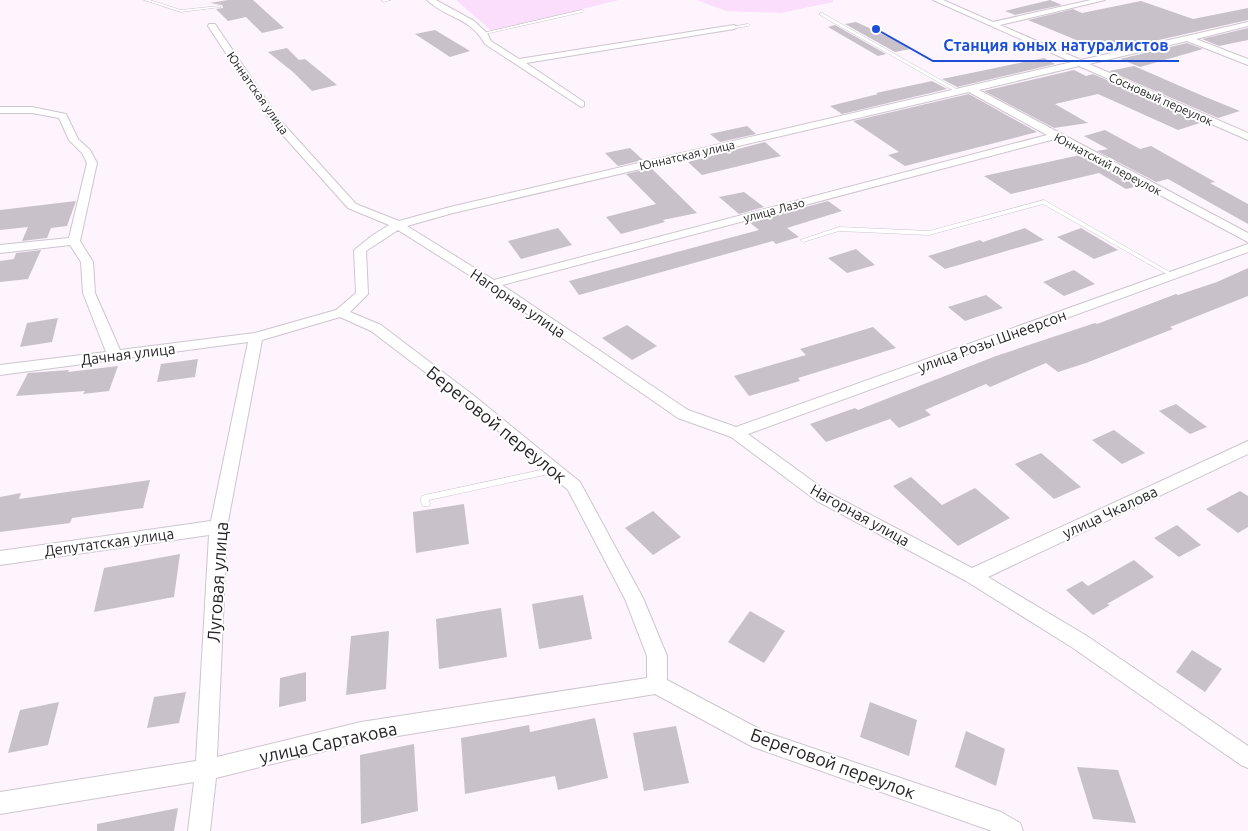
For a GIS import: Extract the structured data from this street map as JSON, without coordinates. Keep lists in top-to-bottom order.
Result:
{
  "streets": {
    "street": [
      "Юннатская улица",
      "Сосновый переулок",
      "Юннатский переулок",
      "улица Лазо",
      "Нагорная улица",
      "улица Розы Шнеерсон",
      "Дачная улица",
      "Береговой переулок",
      "улица Чкалова",
      "Депутатская улица",
      "Луговая улица",
      "улица Сартакова"
    ]
  },
  "crossings": [
    ["Юннатская улица", "Сосновый переулок"],
    ["Юннатская улица", "Юннатский переулок"],
    ["Юннатская улица", "Нагорная улица"],
    ["Юннатский переулок", "улица Лазо"],
    ["улица Лазо", "Нагорная улица"],
    ["Нагорная улица", "улица Розы Шнеерсон"],
    ["Нагорная улица", "улица Чкалова"],
    ["Дачная улица", "Береговой переулок"],
    ["Дачная улица", "Луговая улица"],
    ["Береговой переулок", "улица Сартакова"],
    ["Депутатская улица", "Луговая улица"],
    ["Луговая улица", "улица Сартакова"]
  ],
  "places": ["Станция юных натуралистов"]
}
